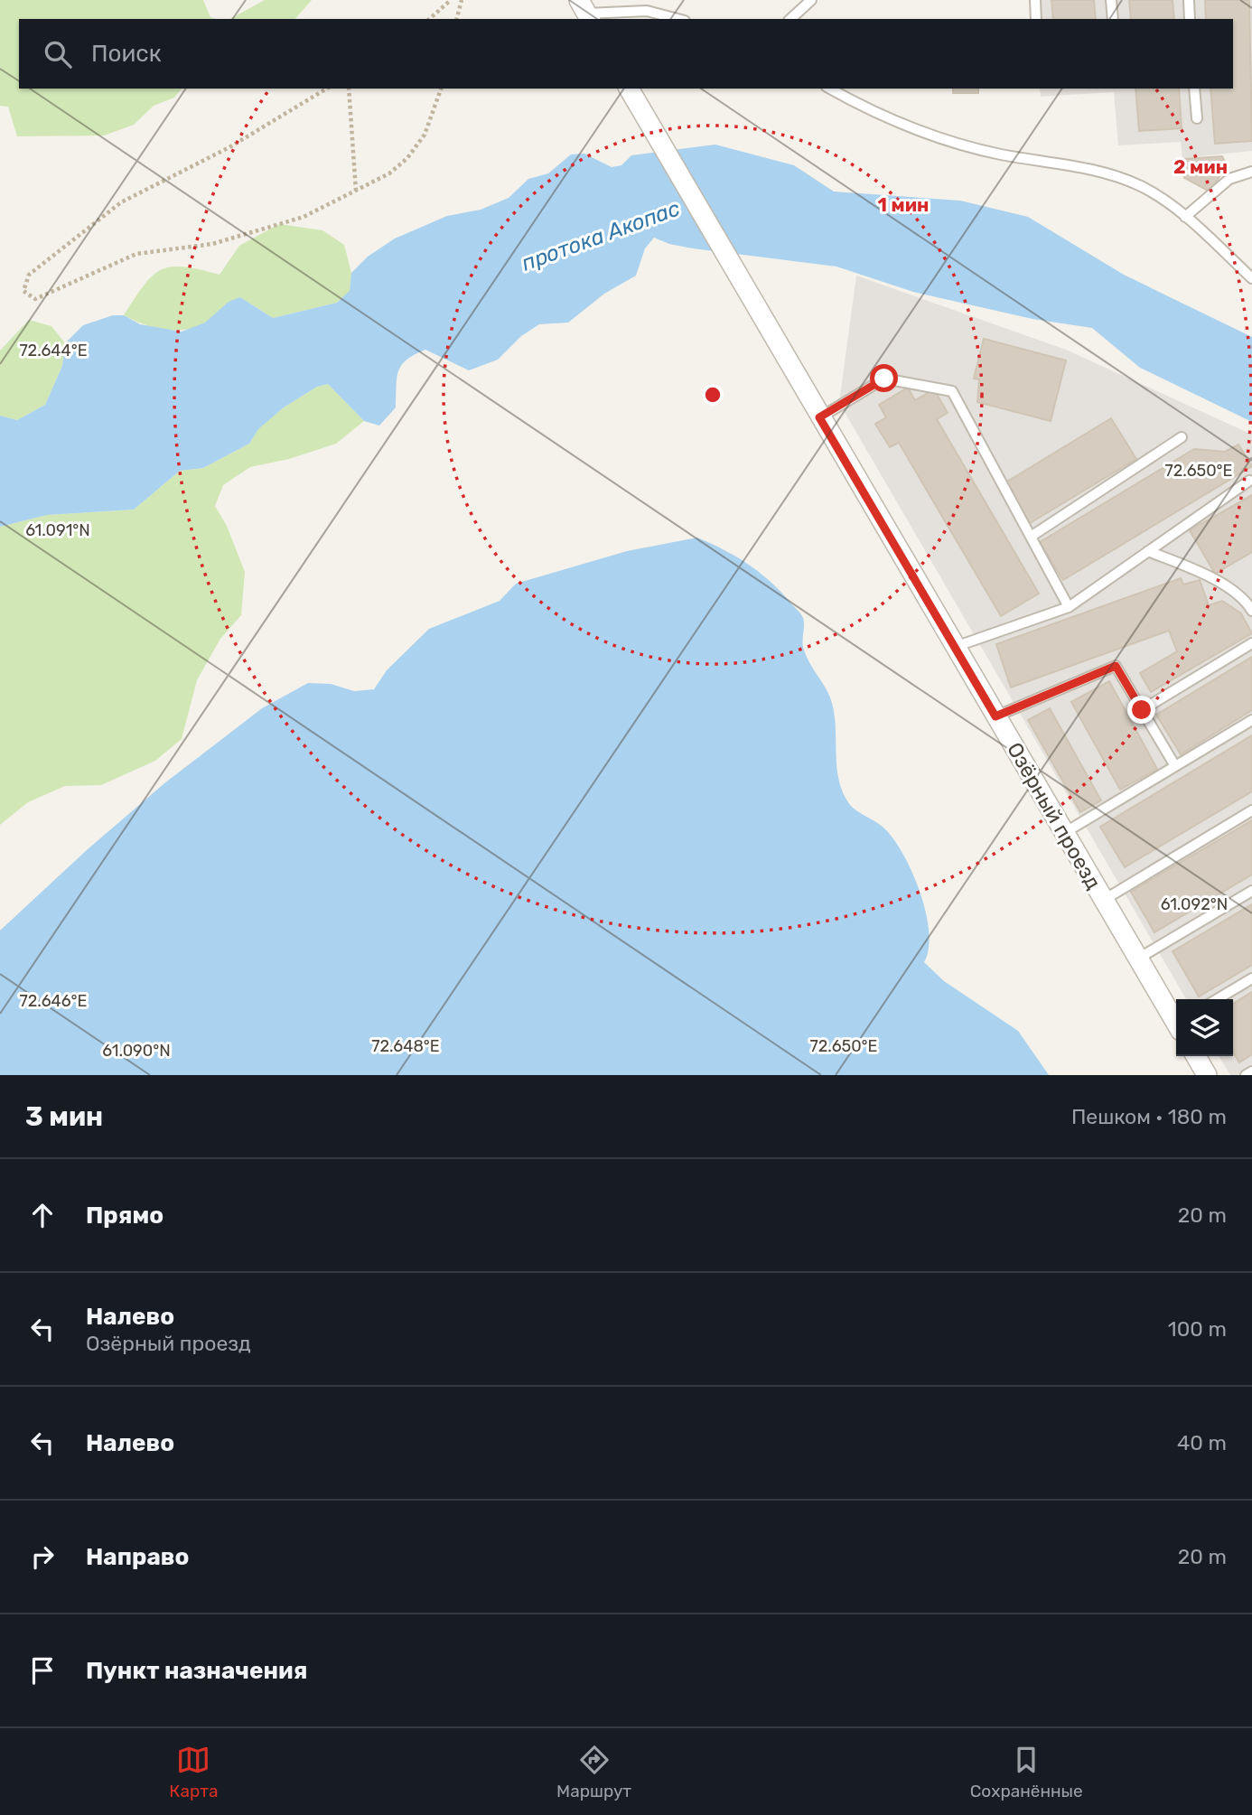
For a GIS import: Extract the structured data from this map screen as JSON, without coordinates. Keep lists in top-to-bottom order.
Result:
{
  "streets": {
    "street": ["Озёрный проезд"]
  },
  "water": ["протока Акопас"],
  "page": {
    "search": "Поиск",
    "heading": ["3 мин", "Пешком · 180 m"],
    "list": [
      ["Прямо", "20 m"],
      ["Налево", "Озёрный проезд", "100 m"],
      ["Налево", "40 m"],
      ["Направо", "20 m"],
      "Пункт назначения"
    ],
    "nav": ["Карта", "Маршрут", "Сохранённые"]
  },
  "coordinates": [
    "72.644°E",
    "72.650°E",
    "61.091°N",
    "61.092°N",
    "72.646°E",
    "72.648°E",
    "61.090°N"
  ],
  "rings": ["2 мин", "1 мин"]
}
